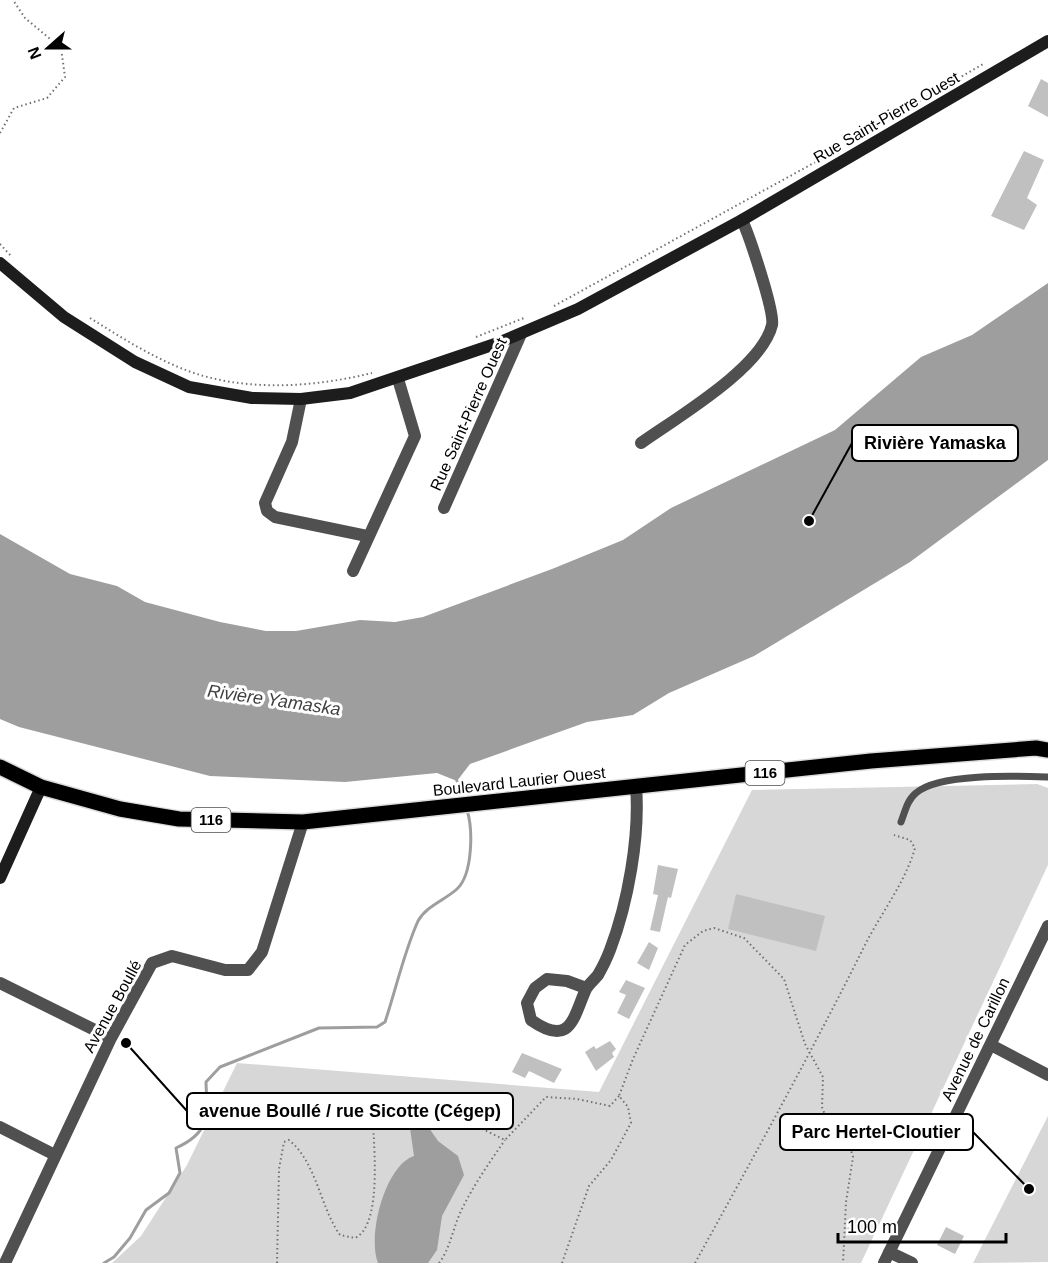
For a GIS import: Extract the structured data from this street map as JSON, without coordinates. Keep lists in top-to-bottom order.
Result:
{
  "streets": {
    "main road": ["116", "Boulevard Laurier Ouest"],
    "street": ["Rue Saint-Pierre Ouest", "Avenue Boullé", "Avenue de Carillon"]
  },
  "crossings": [
    ["Boulevard Laurier Ouest", "Avenue Boullé"]
  ],
  "water": ["Rivière Yamaska"],
  "places": ["Rivière Yamaska", "avenue Boullé / rue Sicotte (Cégep)", "Parc Hertel-Cloutier"],
  "scale_bar": "100 m",
  "north": "left"
}
